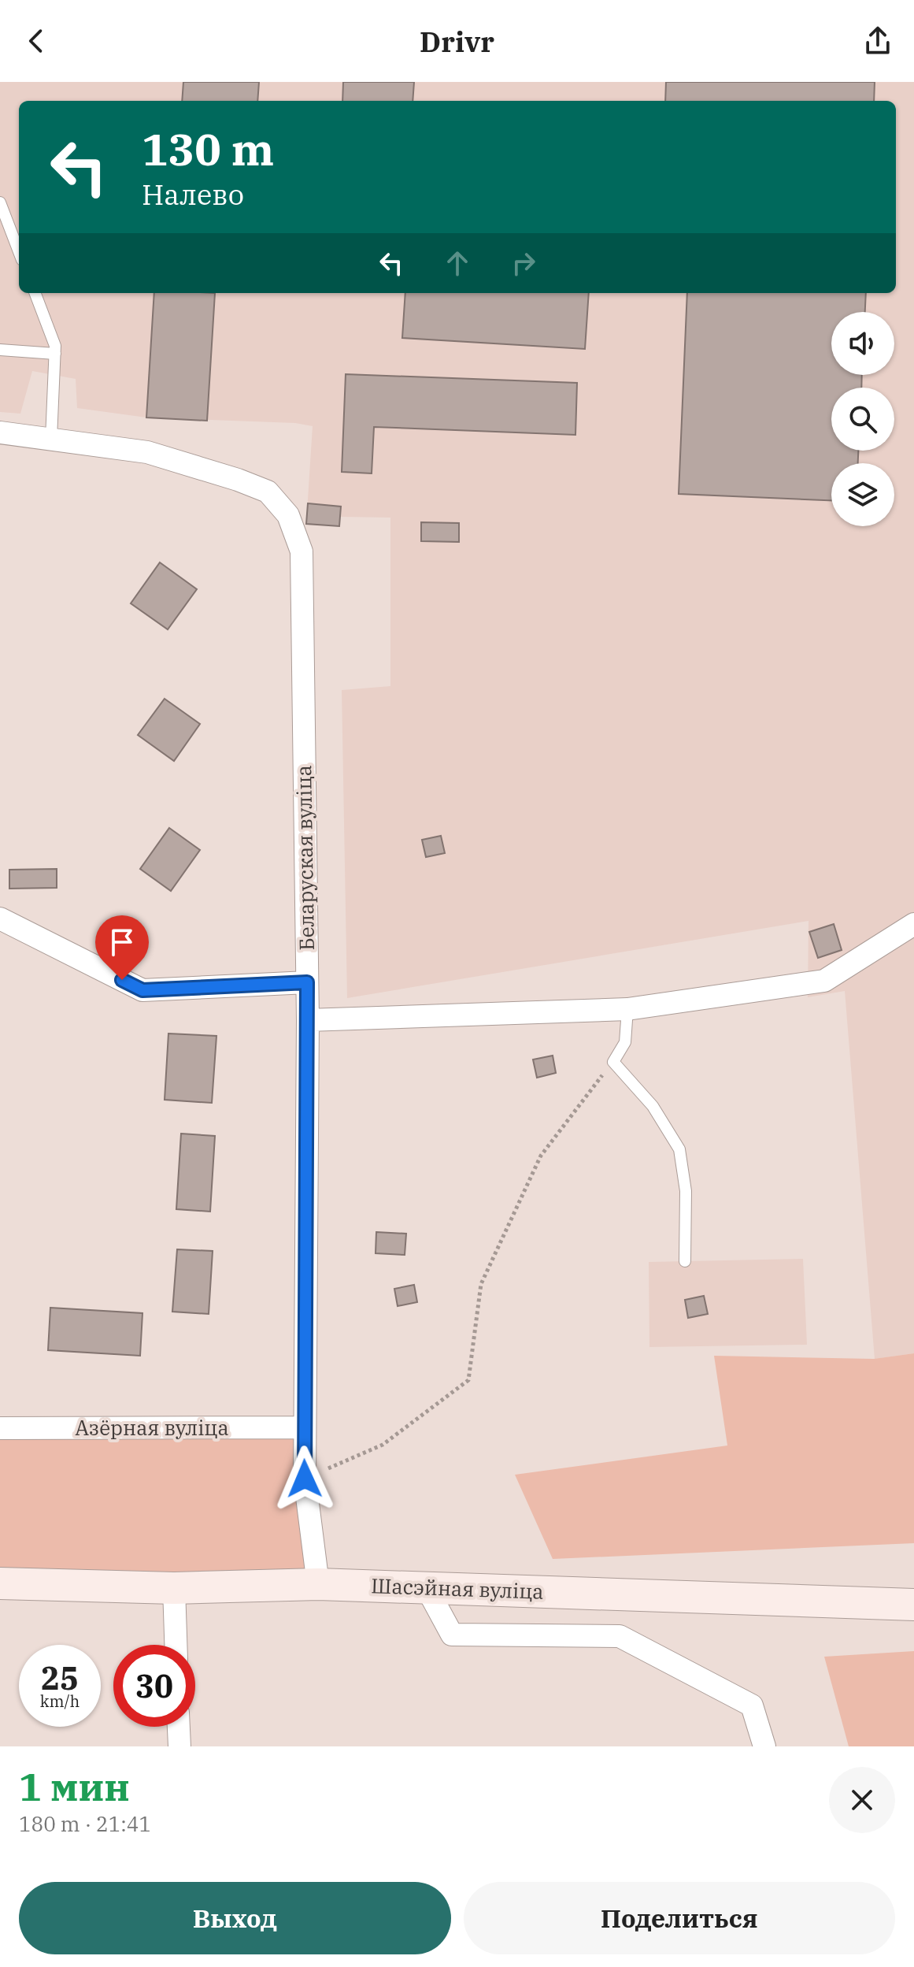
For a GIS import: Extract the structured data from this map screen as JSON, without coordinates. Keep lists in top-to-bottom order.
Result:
{
  "streets": {
    "main road": ["Шасэйная вуліца"],
    "street": ["Беларуская вуліца", "Азёрная вуліца"]
  },
  "crossings": [
    ["Беларуская вуліца", "Азёрная вуліца"],
    ["Беларуская вуліца", "Шасэйная вуліца"]
  ],
  "page": {
    "header": "Drivr",
    "turn": ["130 m", "Налево"],
    "speed": "25 km/h",
    "limit": "30",
    "heading": ["1 мин", "180 m · 21:41"],
    "buttons": ["Выход", "Поделиться"]
  }
}
